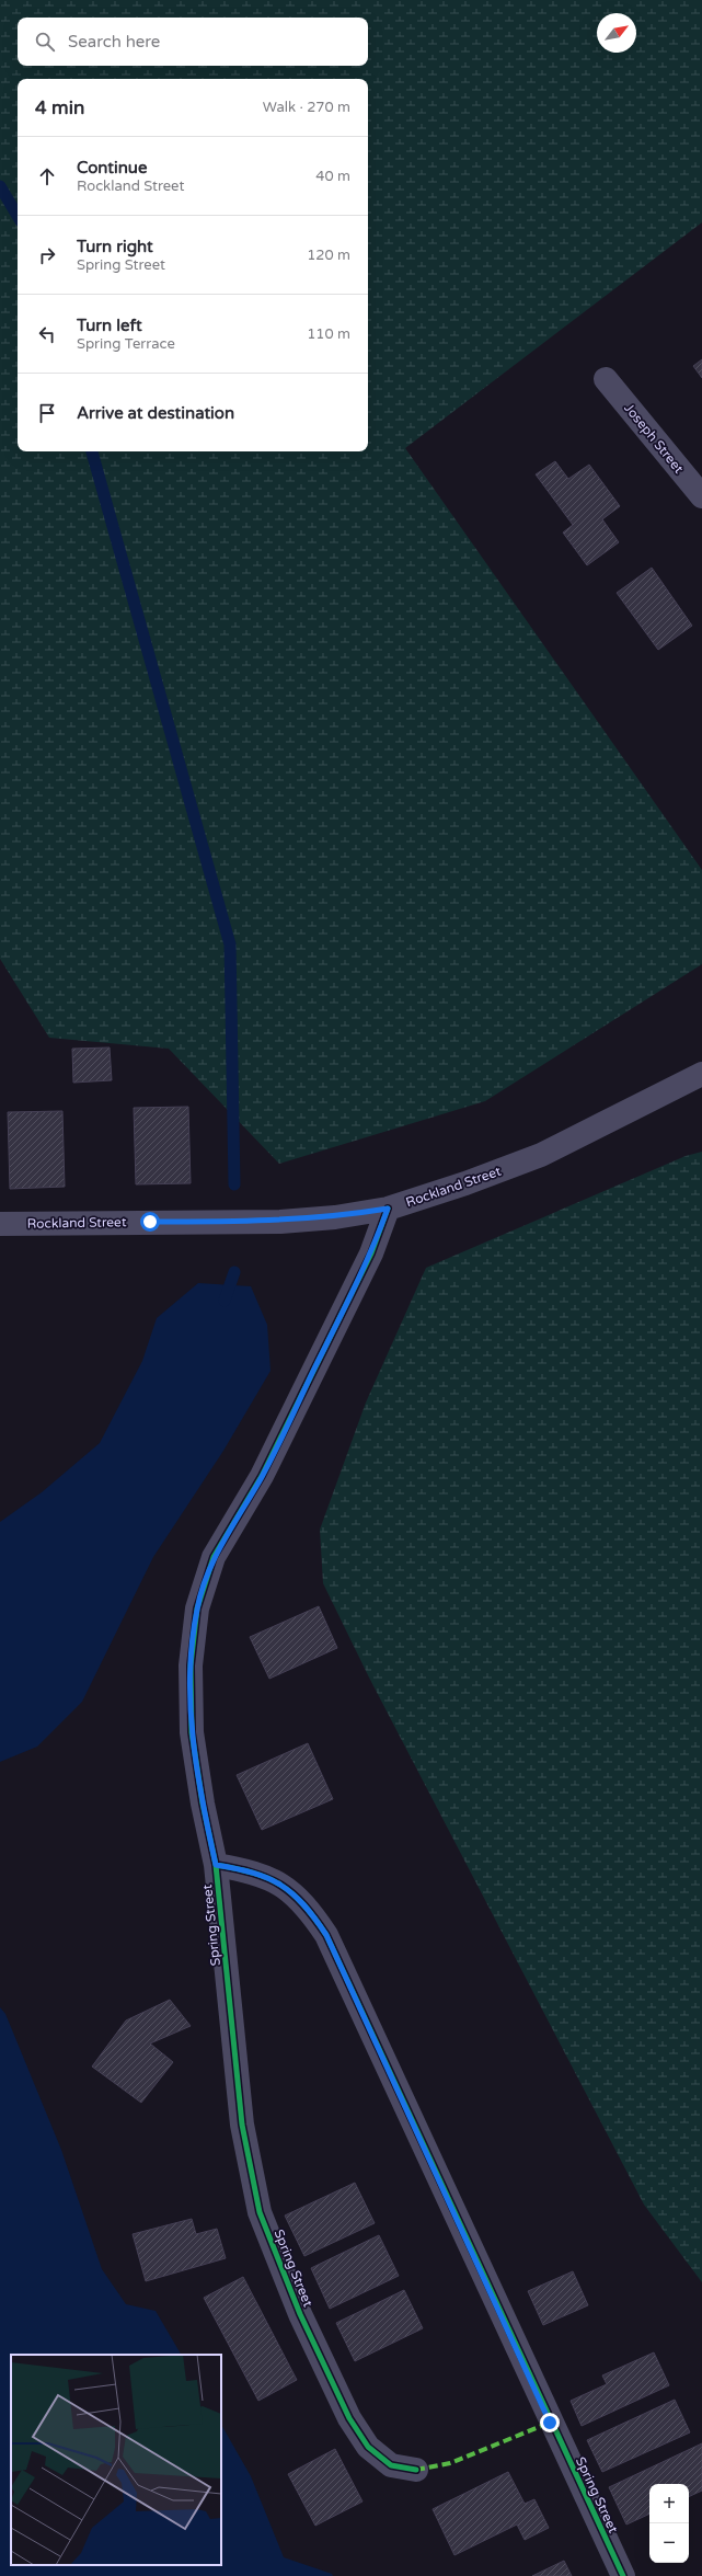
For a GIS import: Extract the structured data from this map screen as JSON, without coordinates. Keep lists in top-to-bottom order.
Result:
{
  "streets": {
    "street": ["Joseph Street", "Rockland Street", "Spring Street"]
  },
  "crossings": [
    ["Rockland Street", "Spring Street"]
  ],
  "north": "top right",
  "page": {
    "search": "Search here",
    "heading": ["4 min", "Walk · 270 m"],
    "list": [
      ["Continue", "Rockland Street", "40 m"],
      ["Turn right", "Spring Street", "120 m"],
      ["Turn left", "Spring Terrace", "110 m"],
      "Arrive at destination"
    ],
    "map_buttons": ["+", "−"]
  }
}
